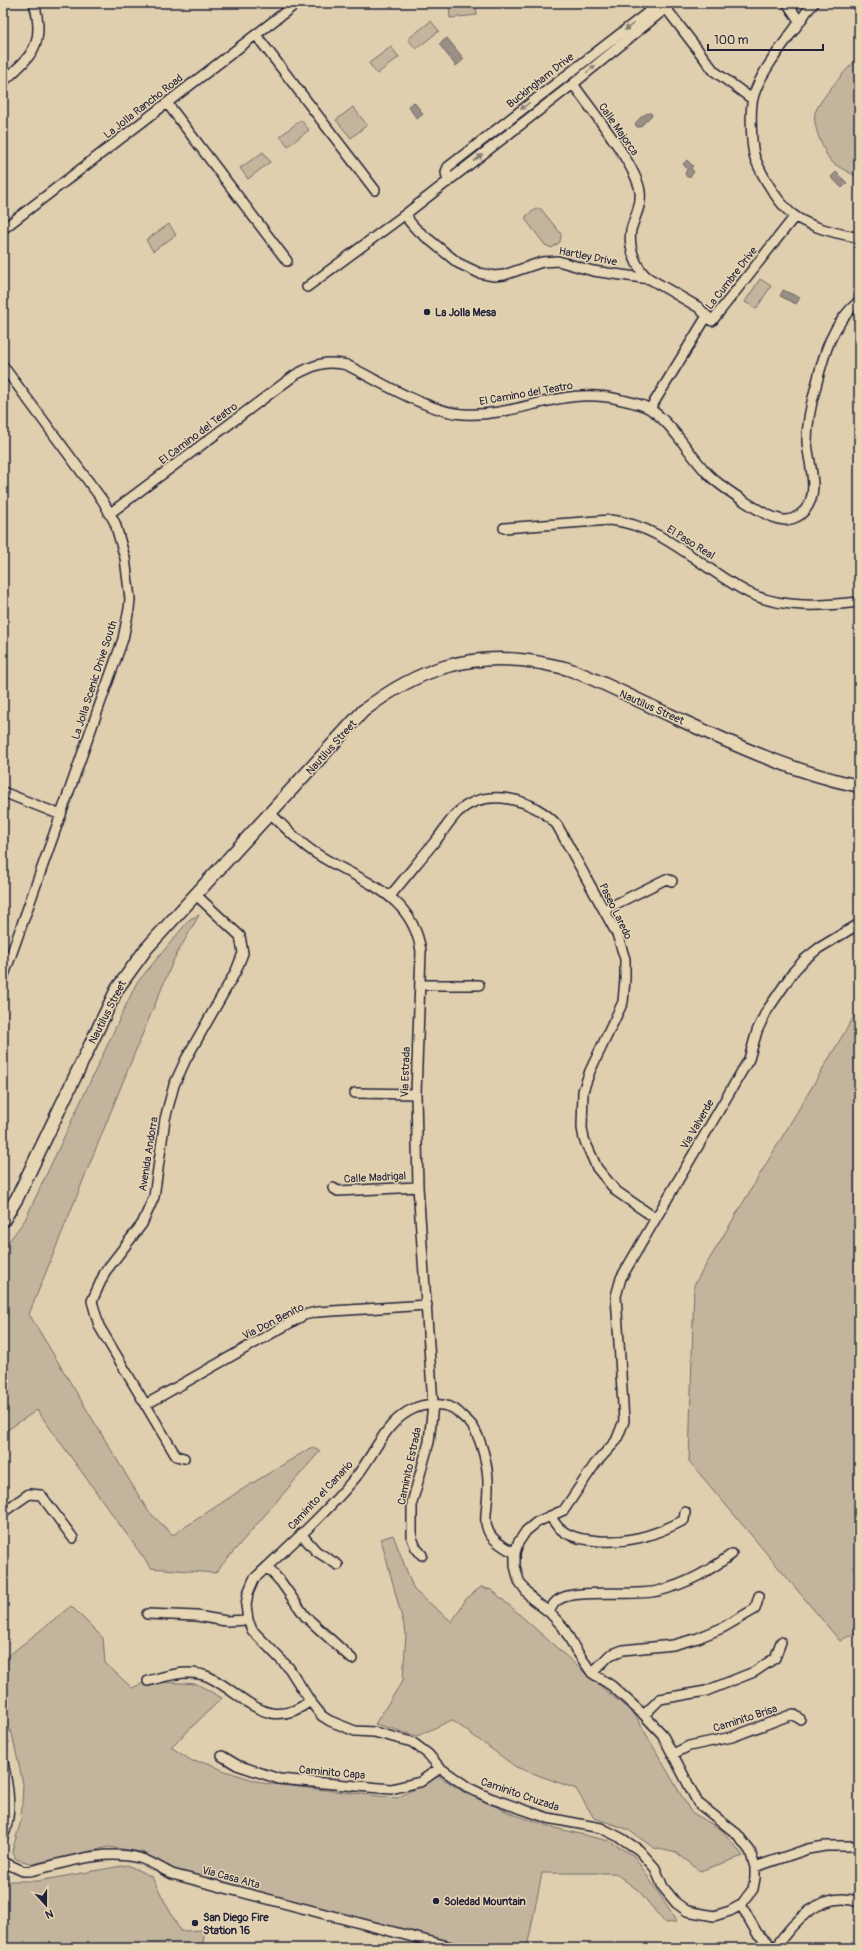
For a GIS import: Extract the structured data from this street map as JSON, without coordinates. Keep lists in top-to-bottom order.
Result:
{
  "streets": {
    "main road": ["Nautilus Street"],
    "street": [
      "Buckingham Drive",
      "La Jolla Rancho Road",
      "Calle Majorca",
      "Hartley Drive",
      "La Cumbre Drive",
      "El Camino del Teatro",
      "El Paso Real",
      "La Jolla Scenic Drive South",
      "Paseo Laredo",
      "Via Estrada",
      "Via Valverde",
      "Avenida Andorra",
      "Calle Madrigal",
      "Via Don Benito",
      "Caminito Estrada",
      "Caminito el Canario",
      "Caminito Brisa",
      "Caminito Capa",
      "Caminito Cruzada",
      "Via Casa Alta"
    ]
  },
  "crossings": [
    ["Buckingham Drive", "Calle Majorca"],
    ["Buckingham Drive", "Hartley Drive"],
    ["Calle Majorca", "Hartley Drive"],
    ["Hartley Drive", "La Cumbre Drive"],
    ["La Cumbre Drive", "El Camino del Teatro"],
    ["El Camino del Teatro", "La Jolla Scenic Drive South"],
    ["Nautilus Street", "Via Estrada"],
    ["Nautilus Street", "Avenida Andorra"],
    ["Paseo Laredo", "Via Estrada"],
    ["Paseo Laredo", "Via Valverde"],
    ["Via Estrada", "Calle Madrigal"],
    ["Via Estrada", "Via Don Benito"],
    ["Via Estrada", "Caminito Estrada"],
    ["Via Estrada", "Caminito el Canario"],
    ["Avenida Andorra", "Via Don Benito"],
    ["Caminito Estrada", "Caminito el Canario"],
    ["Caminito el Canario", "Caminito Cruzada"],
    ["Caminito Capa", "Caminito Cruzada"]
  ],
  "places": ["La Jolla Mesa", "Soledad Mountain", "San Diego Fire Station 16"],
  "scale_bar": "100 m",
  "north": "bottom"
}
